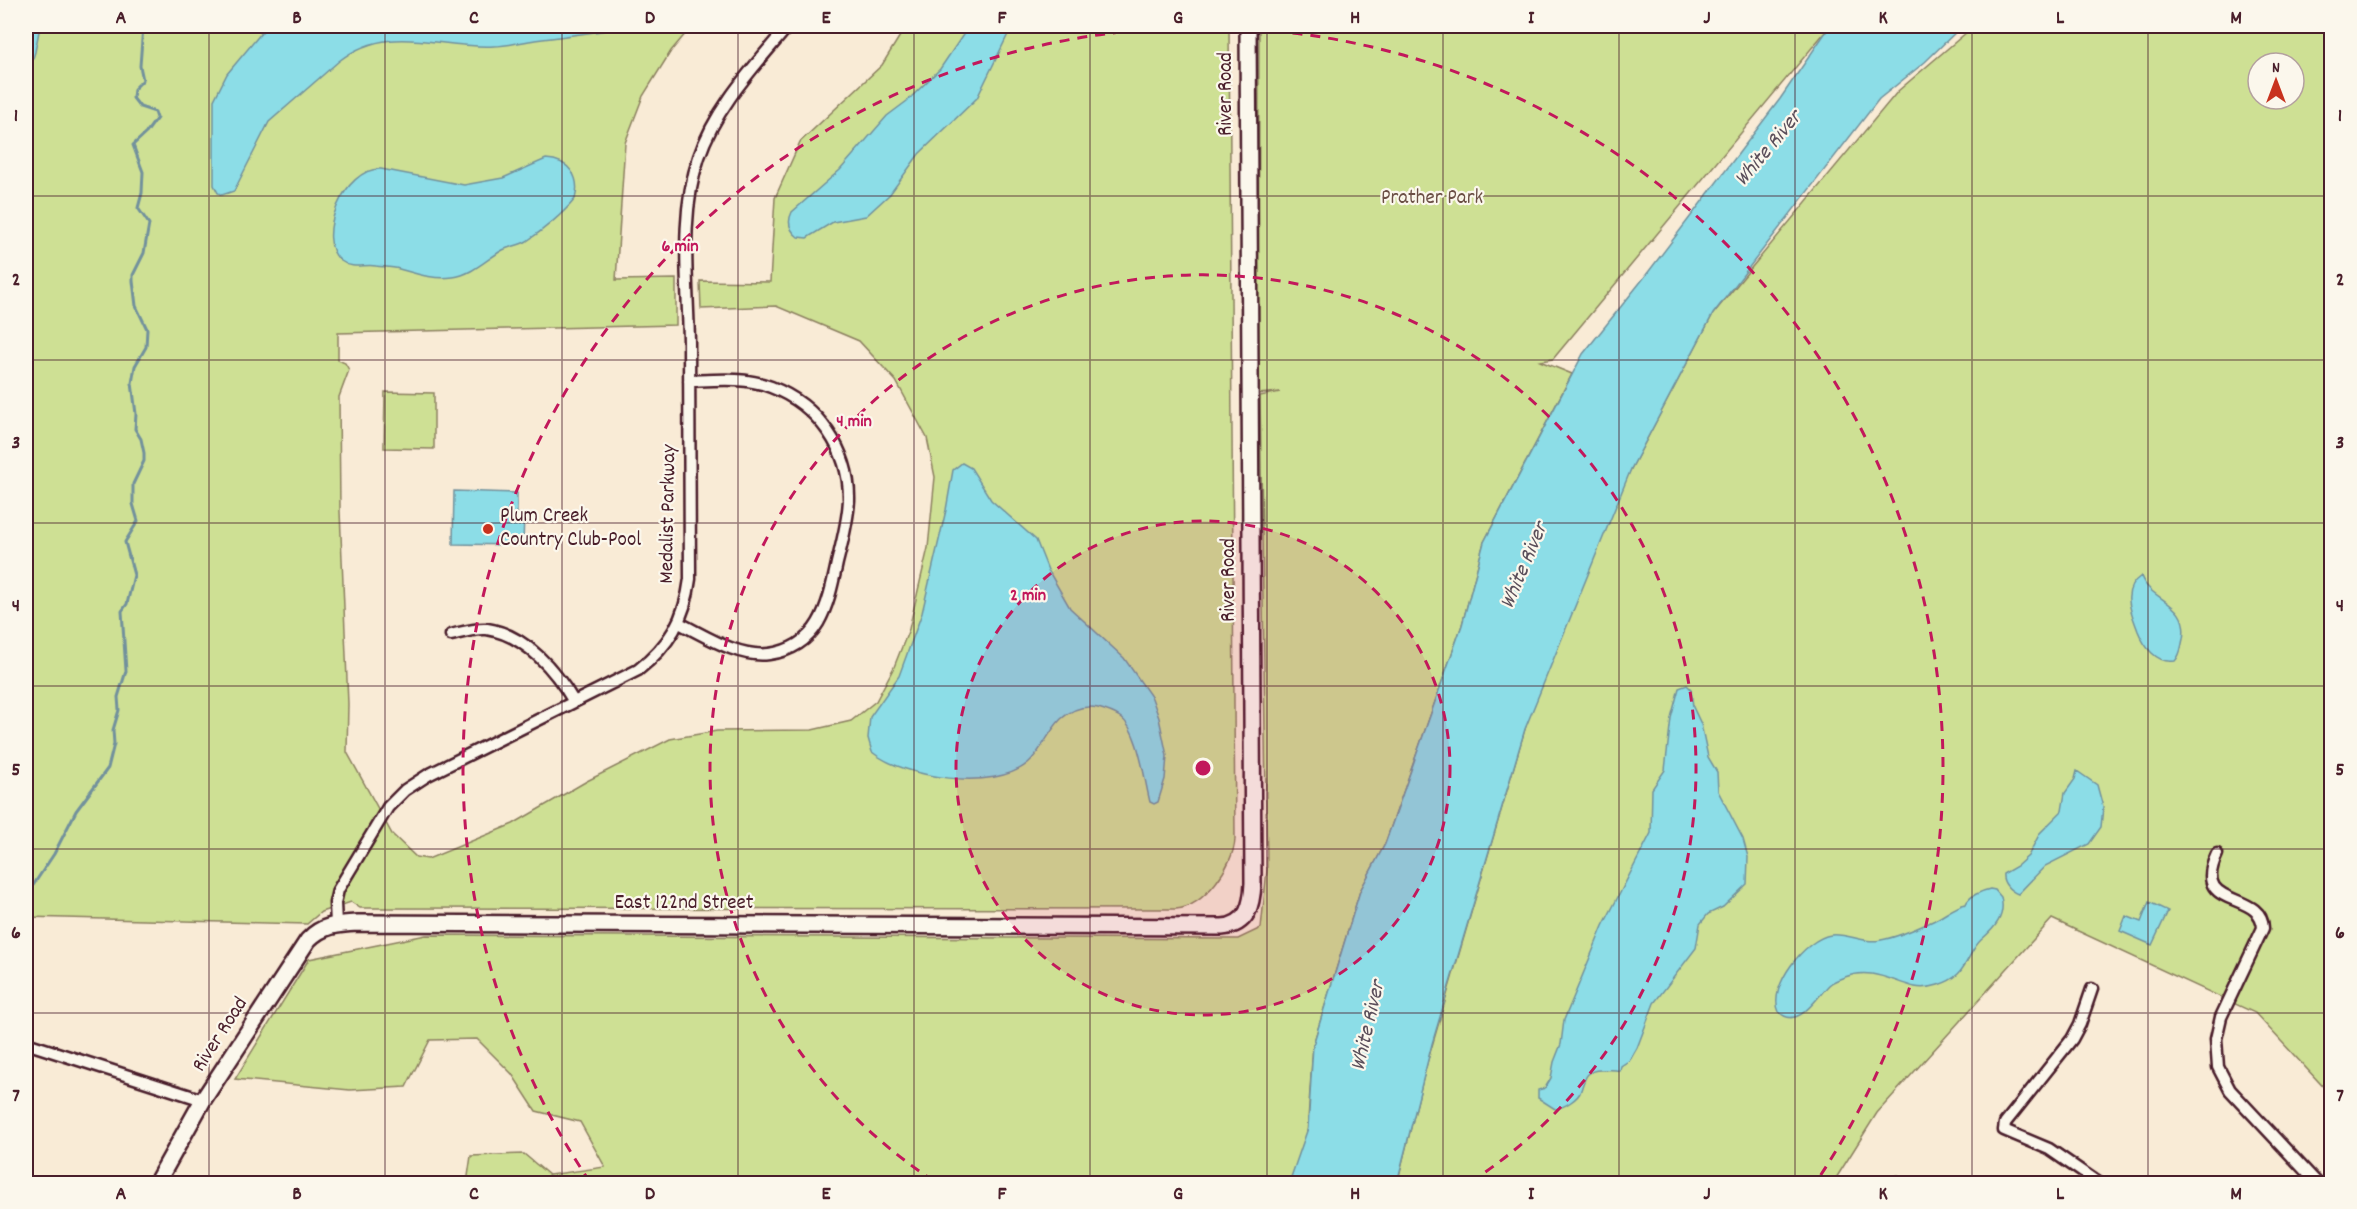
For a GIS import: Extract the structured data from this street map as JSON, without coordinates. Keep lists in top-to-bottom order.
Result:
{
  "streets": {
    "street": ["River Road", "Medalist Parkway", "East 122nd Street"]
  },
  "crossings": [
    ["River Road", "Medalist Parkway"],
    ["River Road", "East 122nd Street"],
    ["Medalist Parkway", "East 122nd Street"]
  ],
  "water": ["White River"],
  "parks": ["Prather Park"],
  "places": ["Plum Creek Country Club-Pool"],
  "north": "top",
  "grid": {
    "columns": [
      "A",
      "B",
      "C",
      "D",
      "E",
      "F",
      "G",
      "H",
      "I",
      "J",
      "K",
      "L",
      "M"
    ],
    "rows": [
      "1",
      "2",
      "3",
      "4",
      "5",
      "6",
      "7"
    ]
  },
  "rings": ["6 min", "4 min", "2 min"]
}
